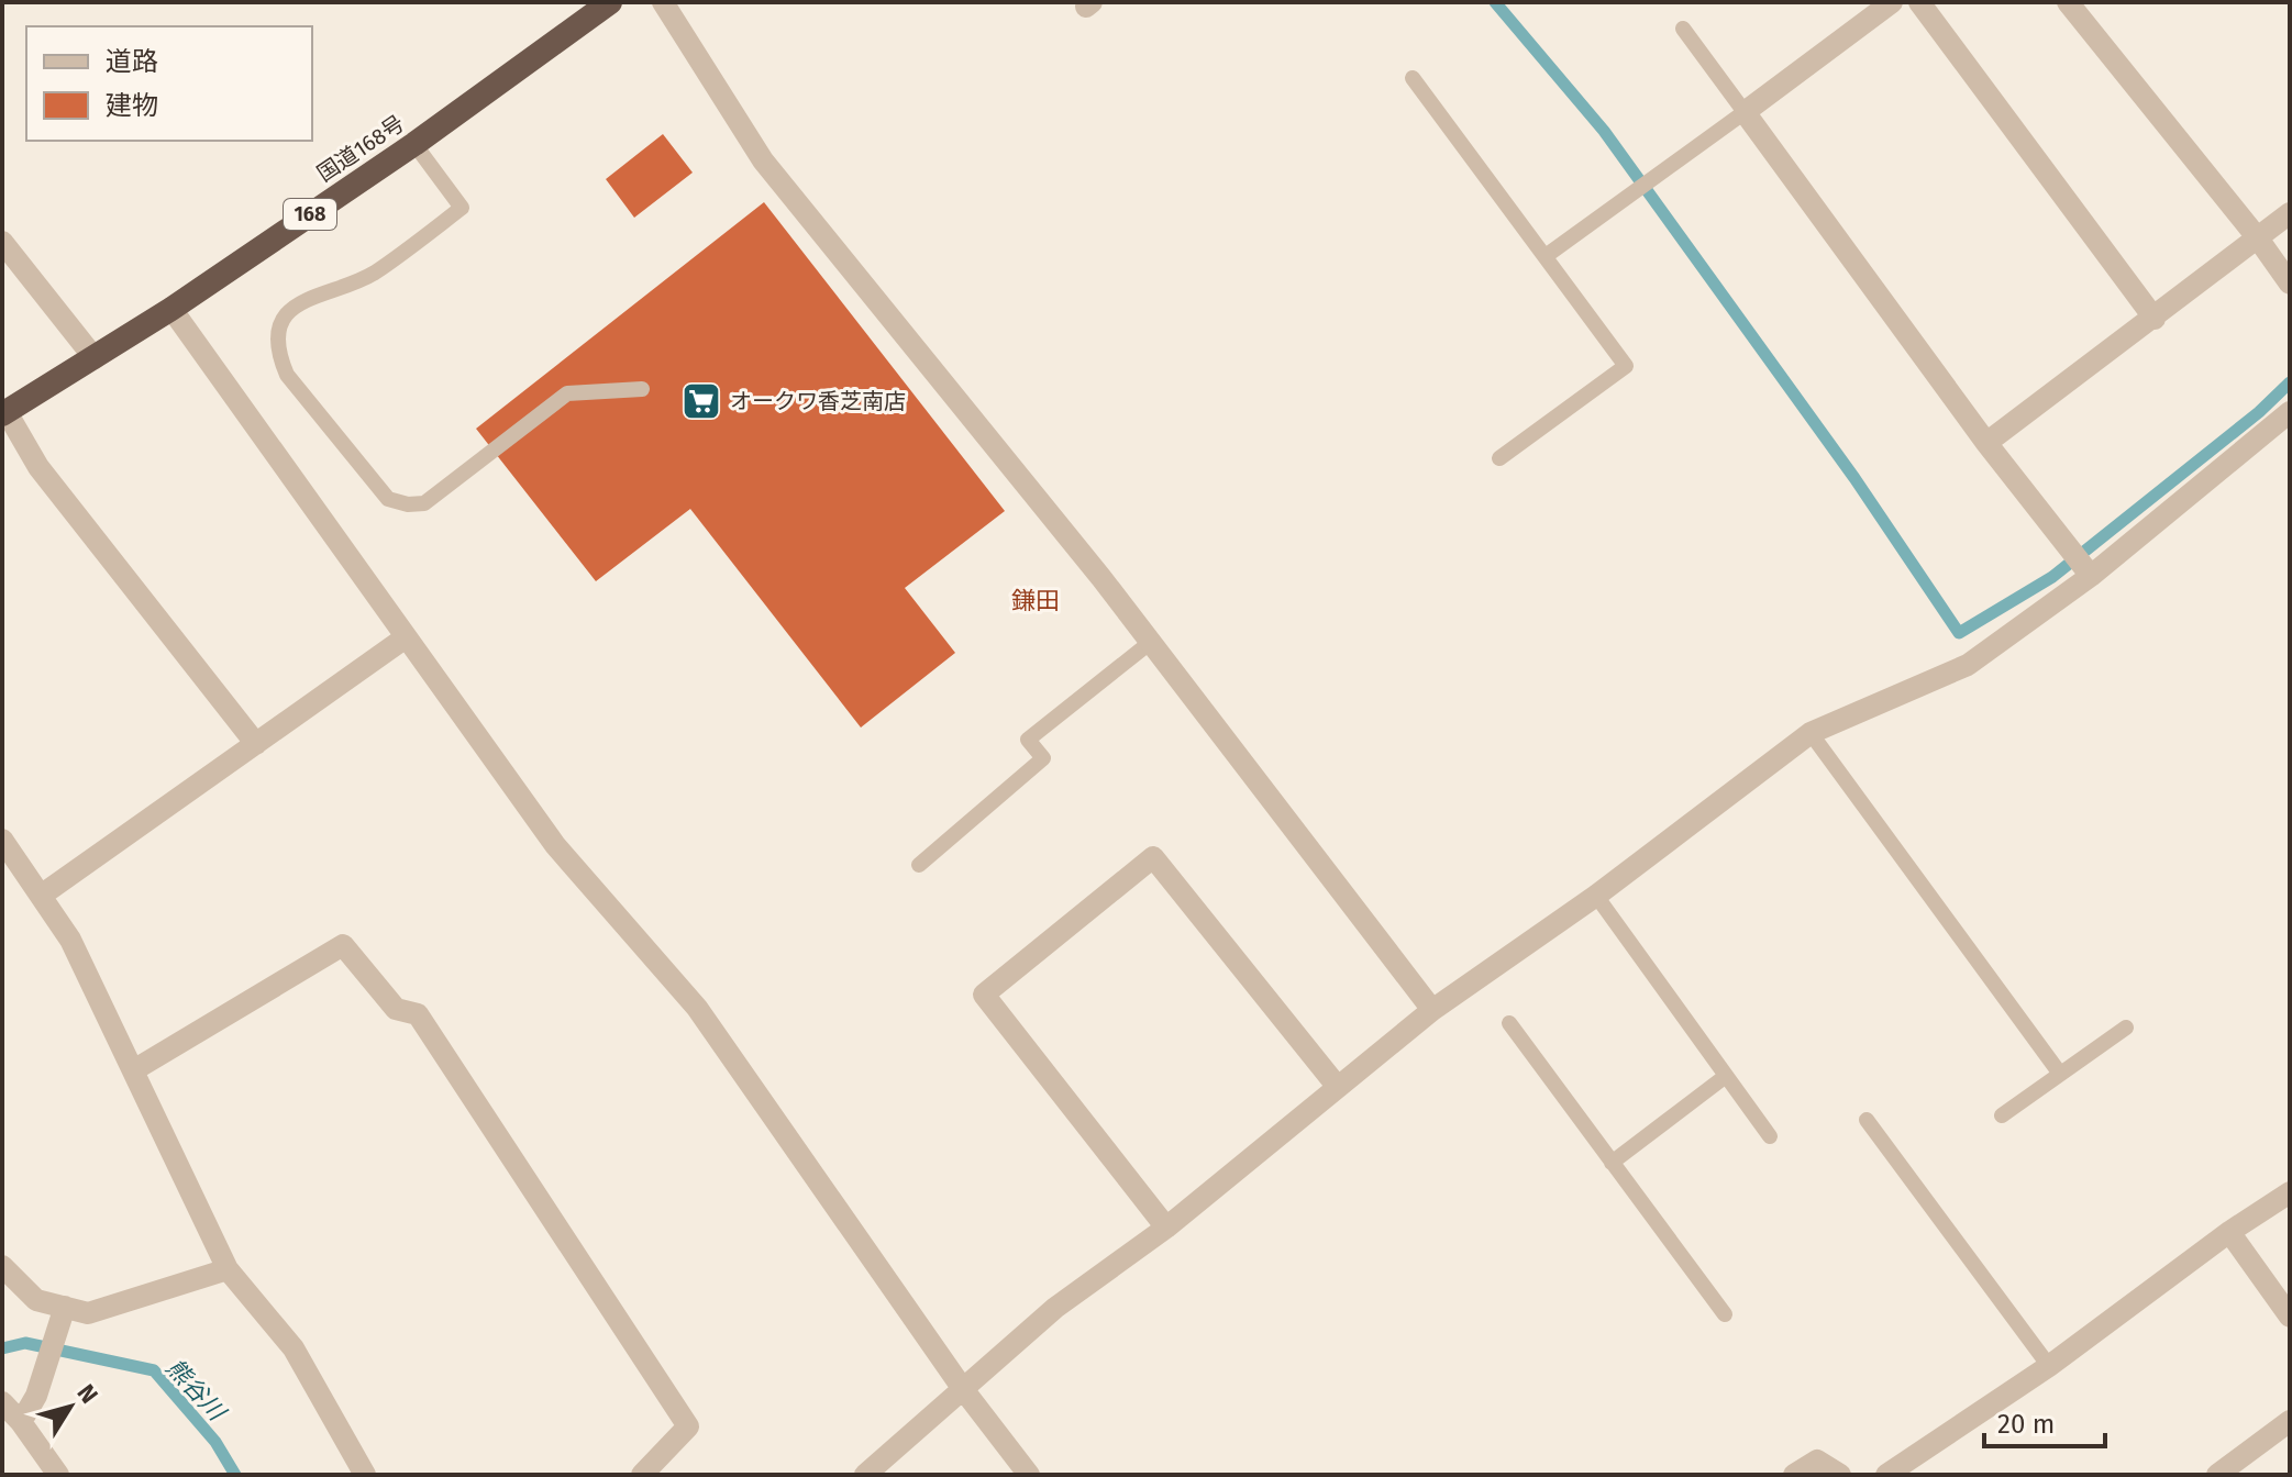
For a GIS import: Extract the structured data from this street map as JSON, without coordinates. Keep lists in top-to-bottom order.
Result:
{
  "streets": {
    "highway": ["国道168号", "168"]
  },
  "districts": ["鎌田"],
  "water": ["熊谷川"],
  "places": {
    "supermarket": ["オークワ香芝南店"]
  },
  "legend": ["道路", "建物"],
  "scale_bar": "20 m",
  "north": "top right"
}
